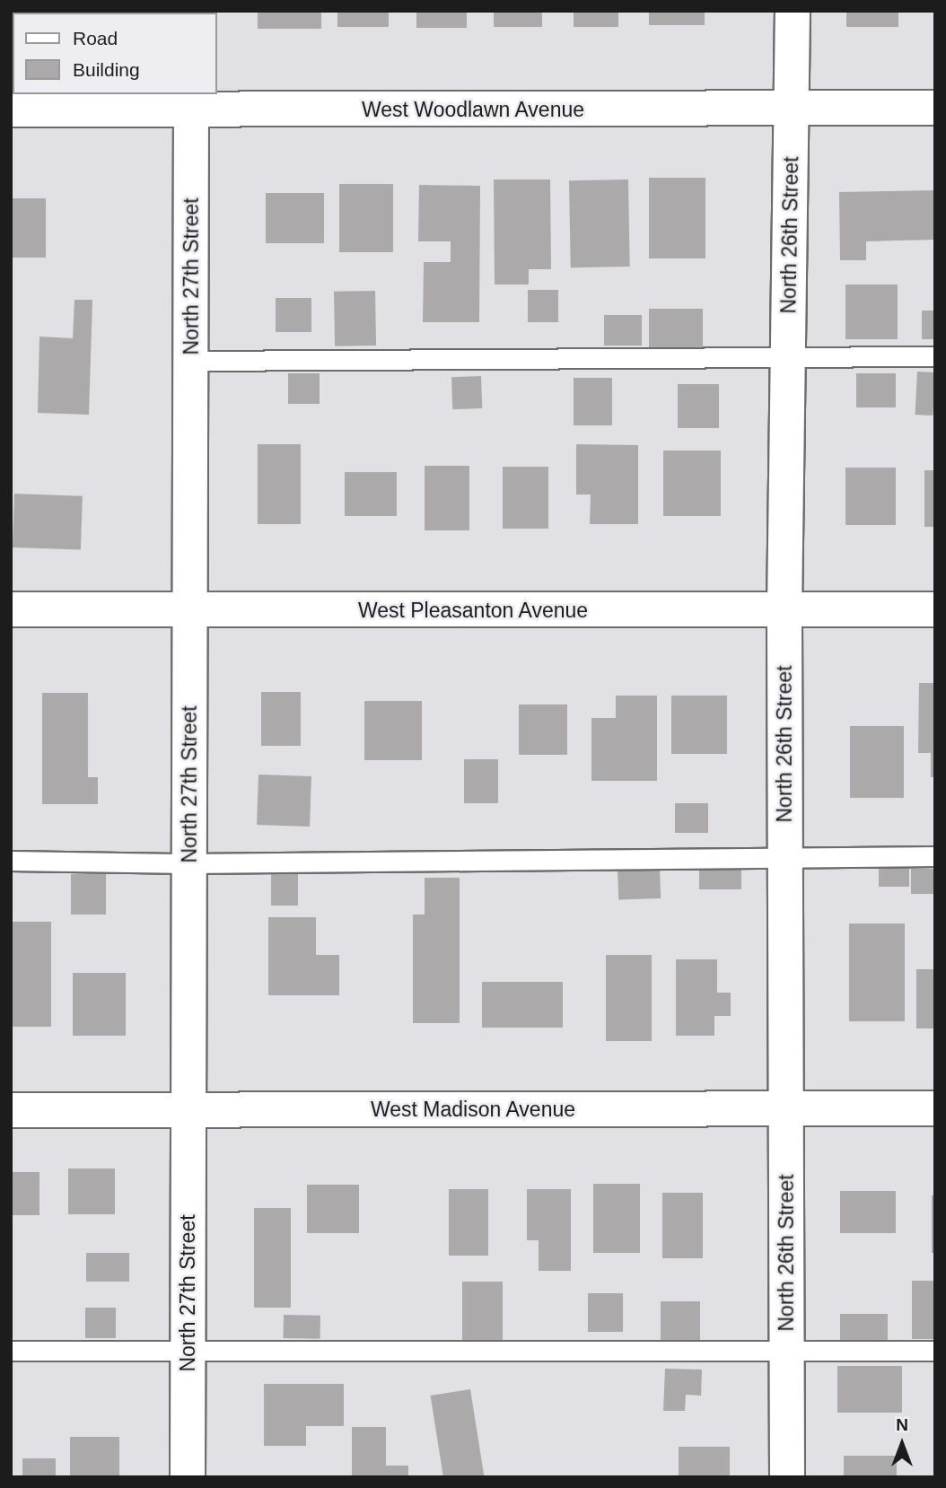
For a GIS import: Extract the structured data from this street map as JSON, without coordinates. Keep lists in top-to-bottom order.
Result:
{
  "streets": {
    "street": [
      "West Woodlawn Avenue",
      "North 26th Street",
      "North 27th Street",
      "West Pleasanton Avenue",
      "West Madison Avenue"
    ]
  },
  "crossings": [
    ["West Woodlawn Avenue", "North 26th Street"],
    ["West Woodlawn Avenue", "North 27th Street"],
    ["North 26th Street", "West Pleasanton Avenue"],
    ["North 26th Street", "West Madison Avenue"],
    ["North 27th Street", "West Pleasanton Avenue"],
    ["North 27th Street", "West Madison Avenue"]
  ],
  "legend": ["Road", "Building"],
  "north": "top"
}
